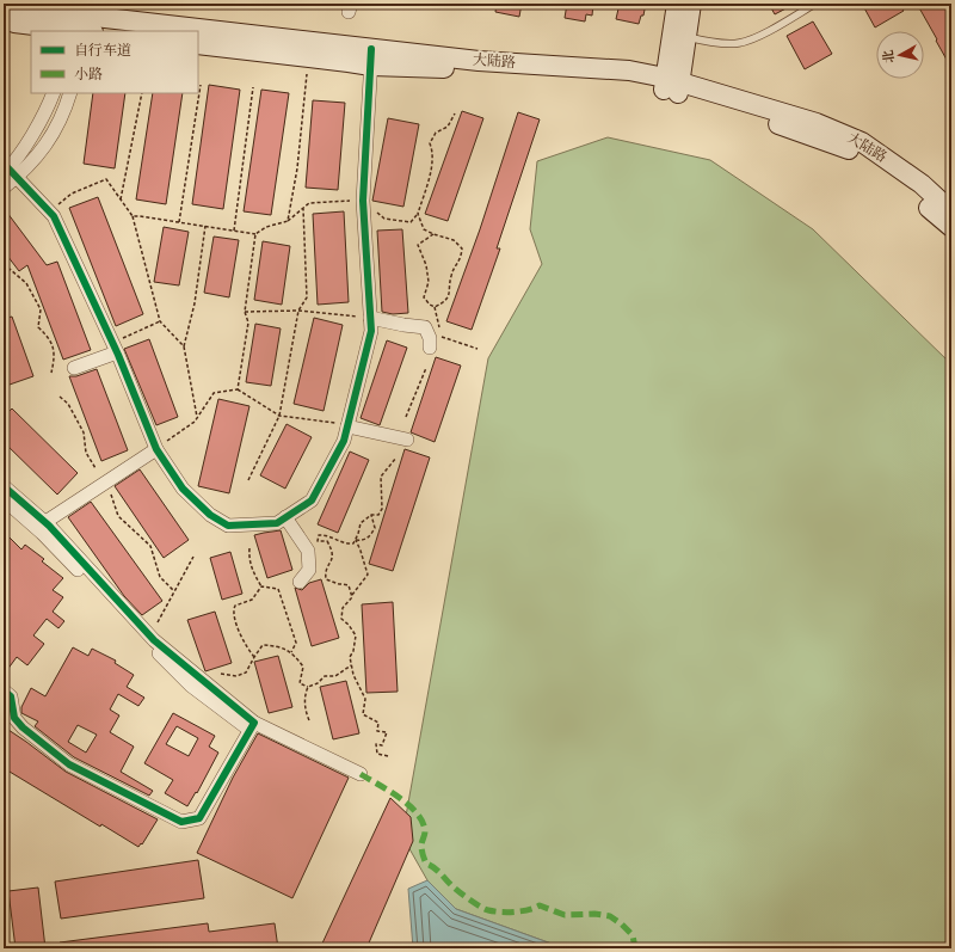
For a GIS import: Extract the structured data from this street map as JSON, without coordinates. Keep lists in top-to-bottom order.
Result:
{
  "streets": {
    "main road": ["大陆路"]
  },
  "legend": ["自行车道", "小路"],
  "north": "left"
}
